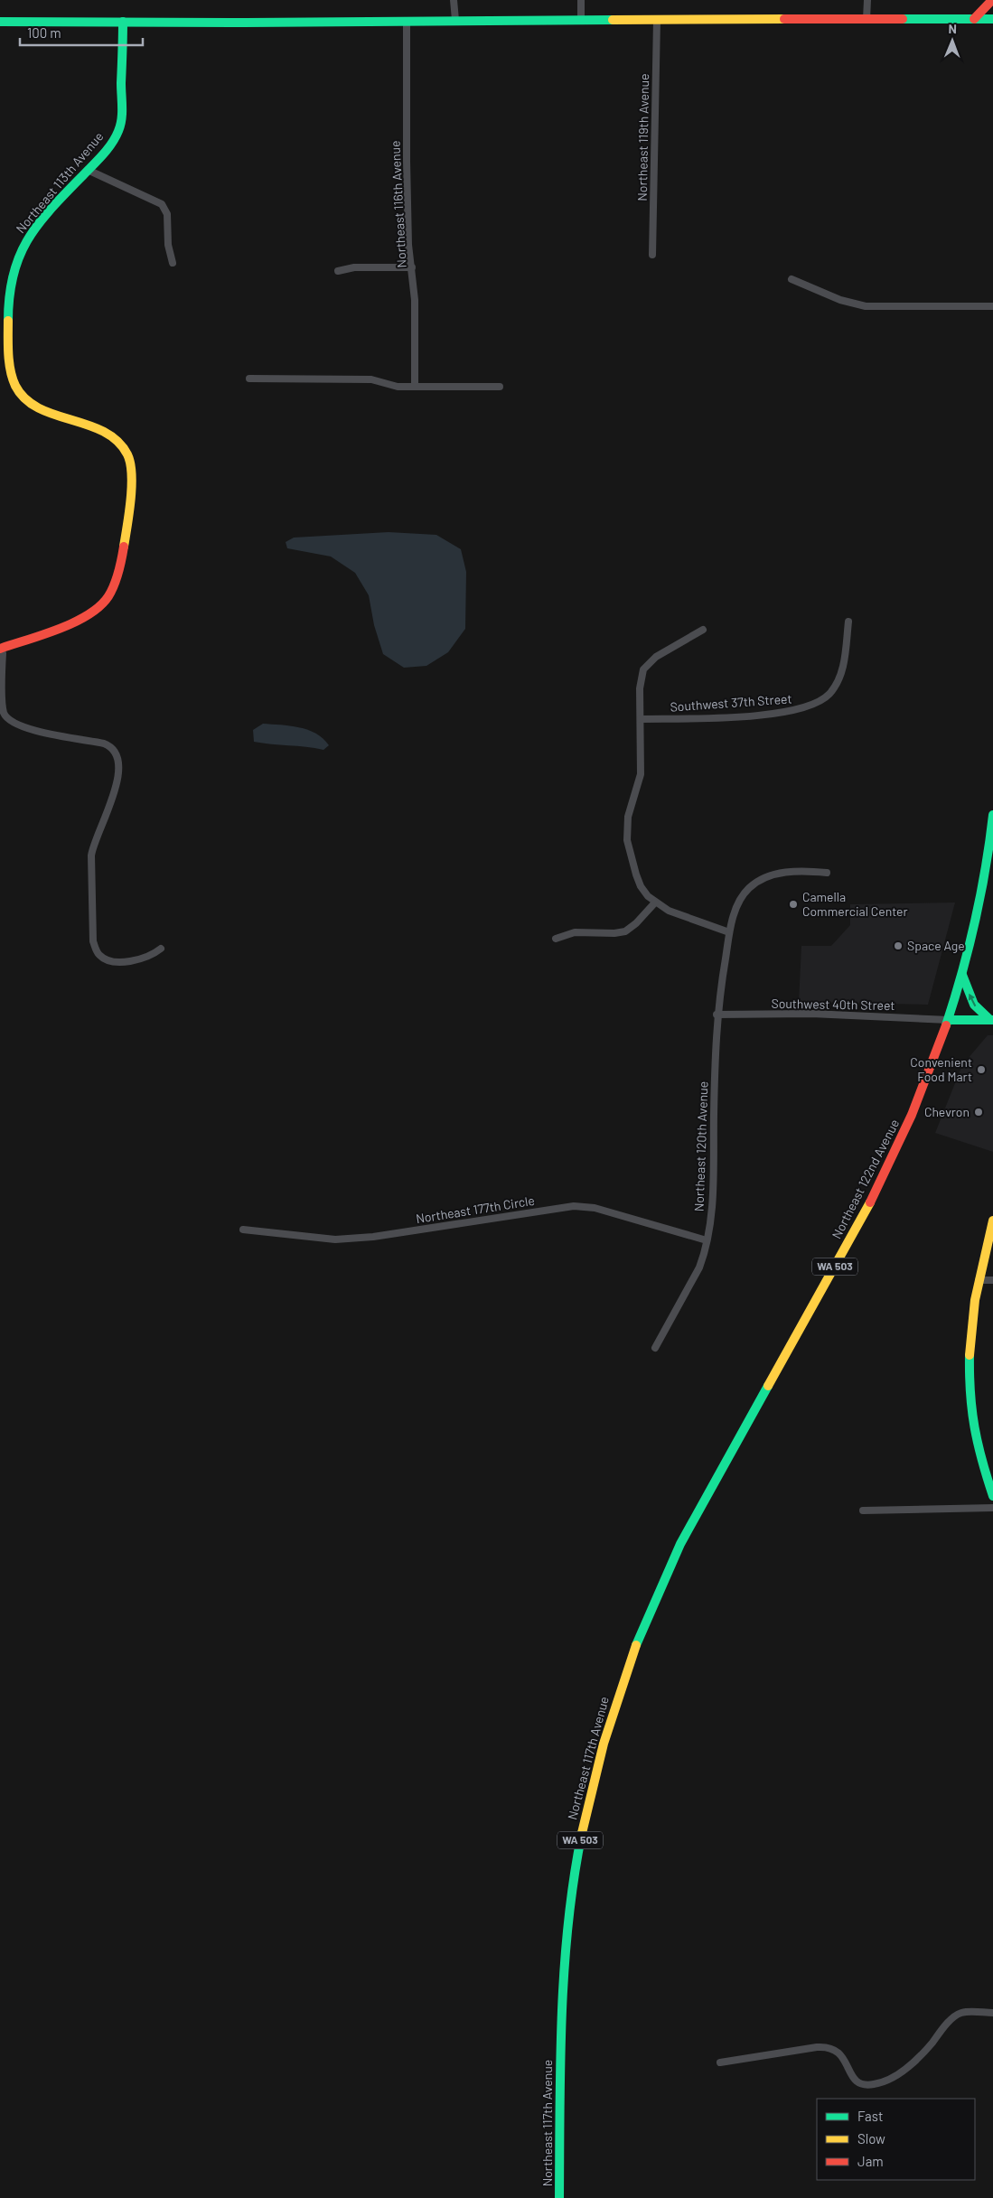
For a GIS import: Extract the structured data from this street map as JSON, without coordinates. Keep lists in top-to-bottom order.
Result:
{
  "streets": {
    "main road": [
      "Northeast 113th Avenue",
      "Northeast 122nd Avenue",
      "WA 503",
      "Northeast 117th Avenue"
    ],
    "street": [
      "Northeast 119th Avenue",
      "Northeast 116th Avenue",
      "Southwest 37th Street",
      "Southwest 40th Street",
      "Northeast 120th Avenue",
      "Northeast 177th Circle"
    ]
  },
  "crossings": [
    ["Southwest 40th Street", "Northeast 120th Avenue"],
    ["Southwest 40th Street", "Northeast 122nd Avenue"],
    ["Northeast 120th Avenue", "Northeast 177th Circle"],
    ["Northeast 122nd Avenue", "Northeast 117th Avenue"]
  ],
  "places": [
    "Camella Commercial Center",
    "Space Age",
    "Convenient Food Mart",
    "Chevron"
  ],
  "legend": ["Fast", "Slow", "Jam"],
  "scale_bar": "100 m",
  "north": "top"
}
